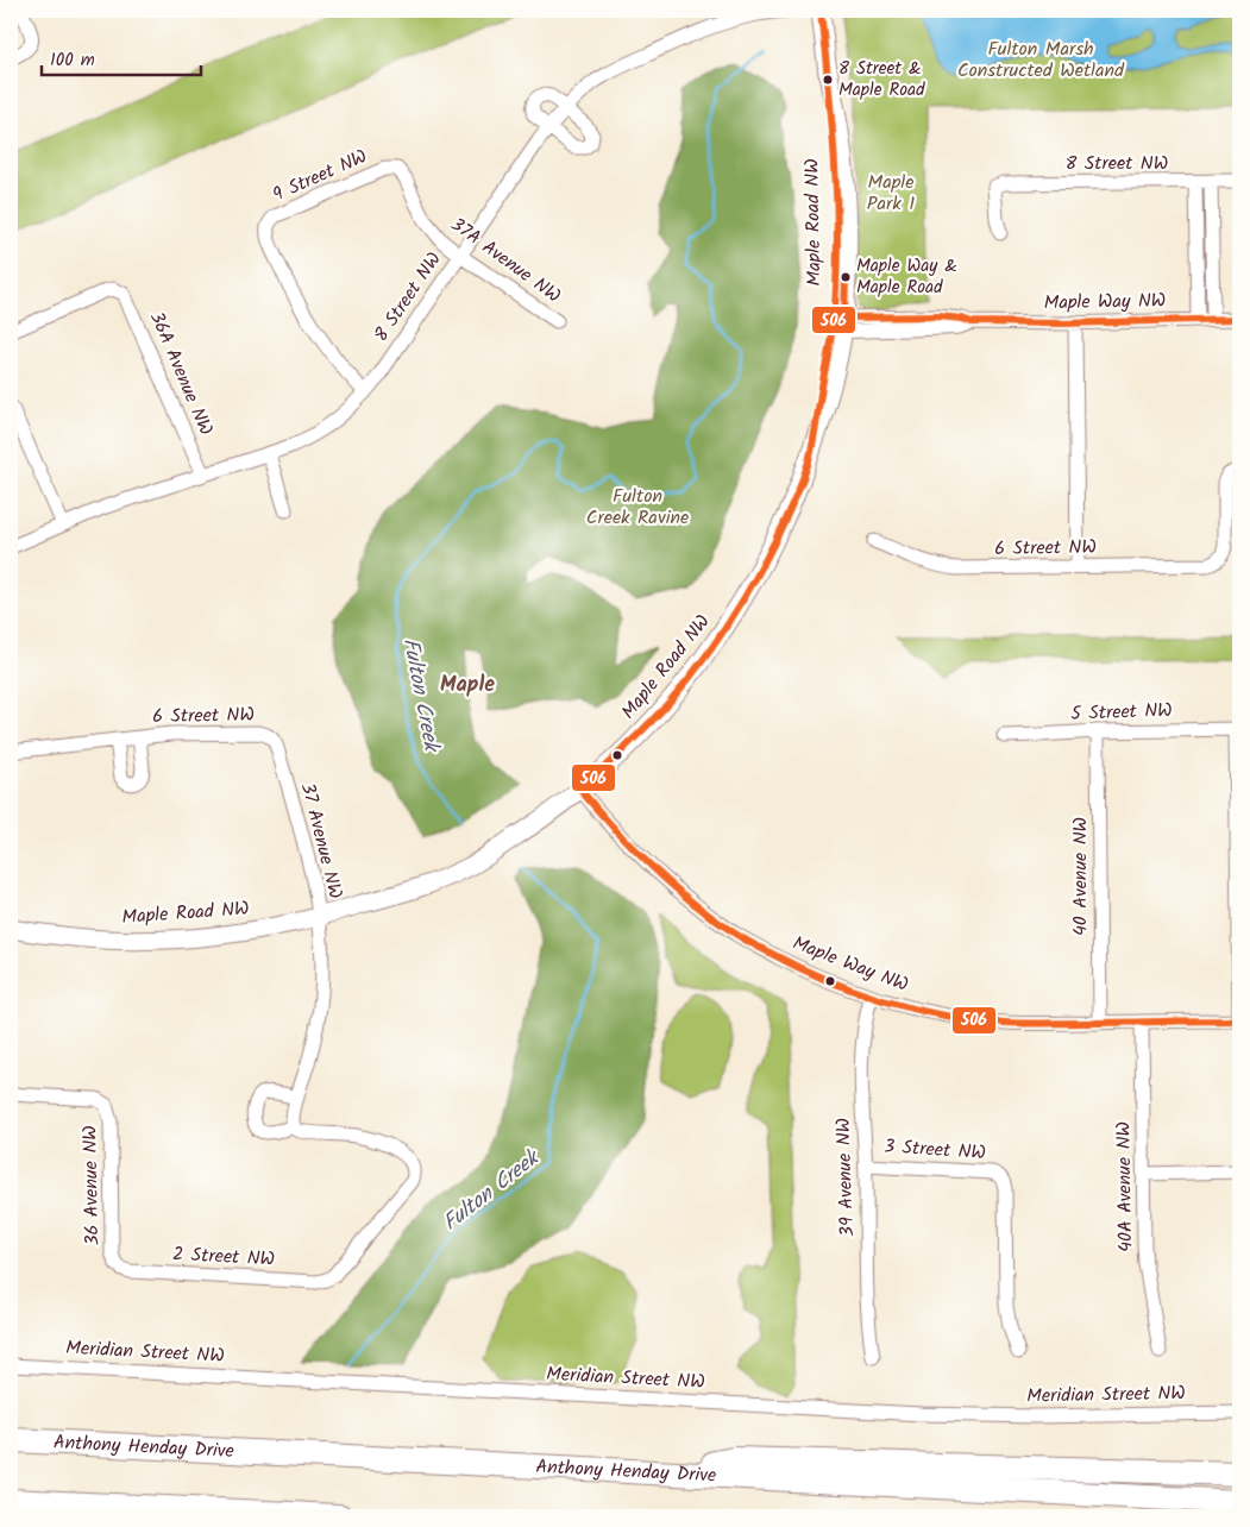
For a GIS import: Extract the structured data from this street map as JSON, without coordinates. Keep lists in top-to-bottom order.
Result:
{
  "streets": {
    "highway": ["Anthony Henday Drive"],
    "street": [
      "8 Street NW",
      "9 Street NW",
      "Maple Road NW",
      "37A Avenue NW",
      "Maple Way NW",
      "36A Avenue NW",
      "6 Street NW",
      "5 Street NW",
      "37 Avenue NW",
      "40 Avenue NW",
      "3 Street NW",
      "39 Avenue NW",
      "36 Avenue NW",
      "40A Avenue NW",
      "2 Street NW",
      "Meridian Street NW"
    ]
  },
  "crossings": [
    ["8 Street NW", "9 Street NW"],
    ["8 Street NW", "37A Avenue NW"],
    ["8 Street NW", "36A Avenue NW"],
    ["9 Street NW", "37A Avenue NW"],
    ["Maple Road NW", "Maple Way NW"],
    ["Maple Road NW", "37 Avenue NW"],
    ["Maple Way NW", "40 Avenue NW"],
    ["Maple Way NW", "39 Avenue NW"],
    ["Maple Way NW", "40A Avenue NW"],
    ["6 Street NW", "37 Avenue NW"],
    ["5 Street NW", "40 Avenue NW"],
    ["37 Avenue NW", "2 Street NW"],
    ["3 Street NW", "39 Avenue NW"],
    ["36 Avenue NW", "2 Street NW"]
  ],
  "districts": ["Maple"],
  "water": ["Fulton Creek"],
  "parks": ["Fulton Marsh Constructed Wetland", "Maple Park 1", "Fulton Creek Ravine"],
  "places": ["8 Street & Maple Road", "Maple Way & Maple Road"],
  "lines": ["transit line 506"],
  "scale_bar": "100 m"
}
